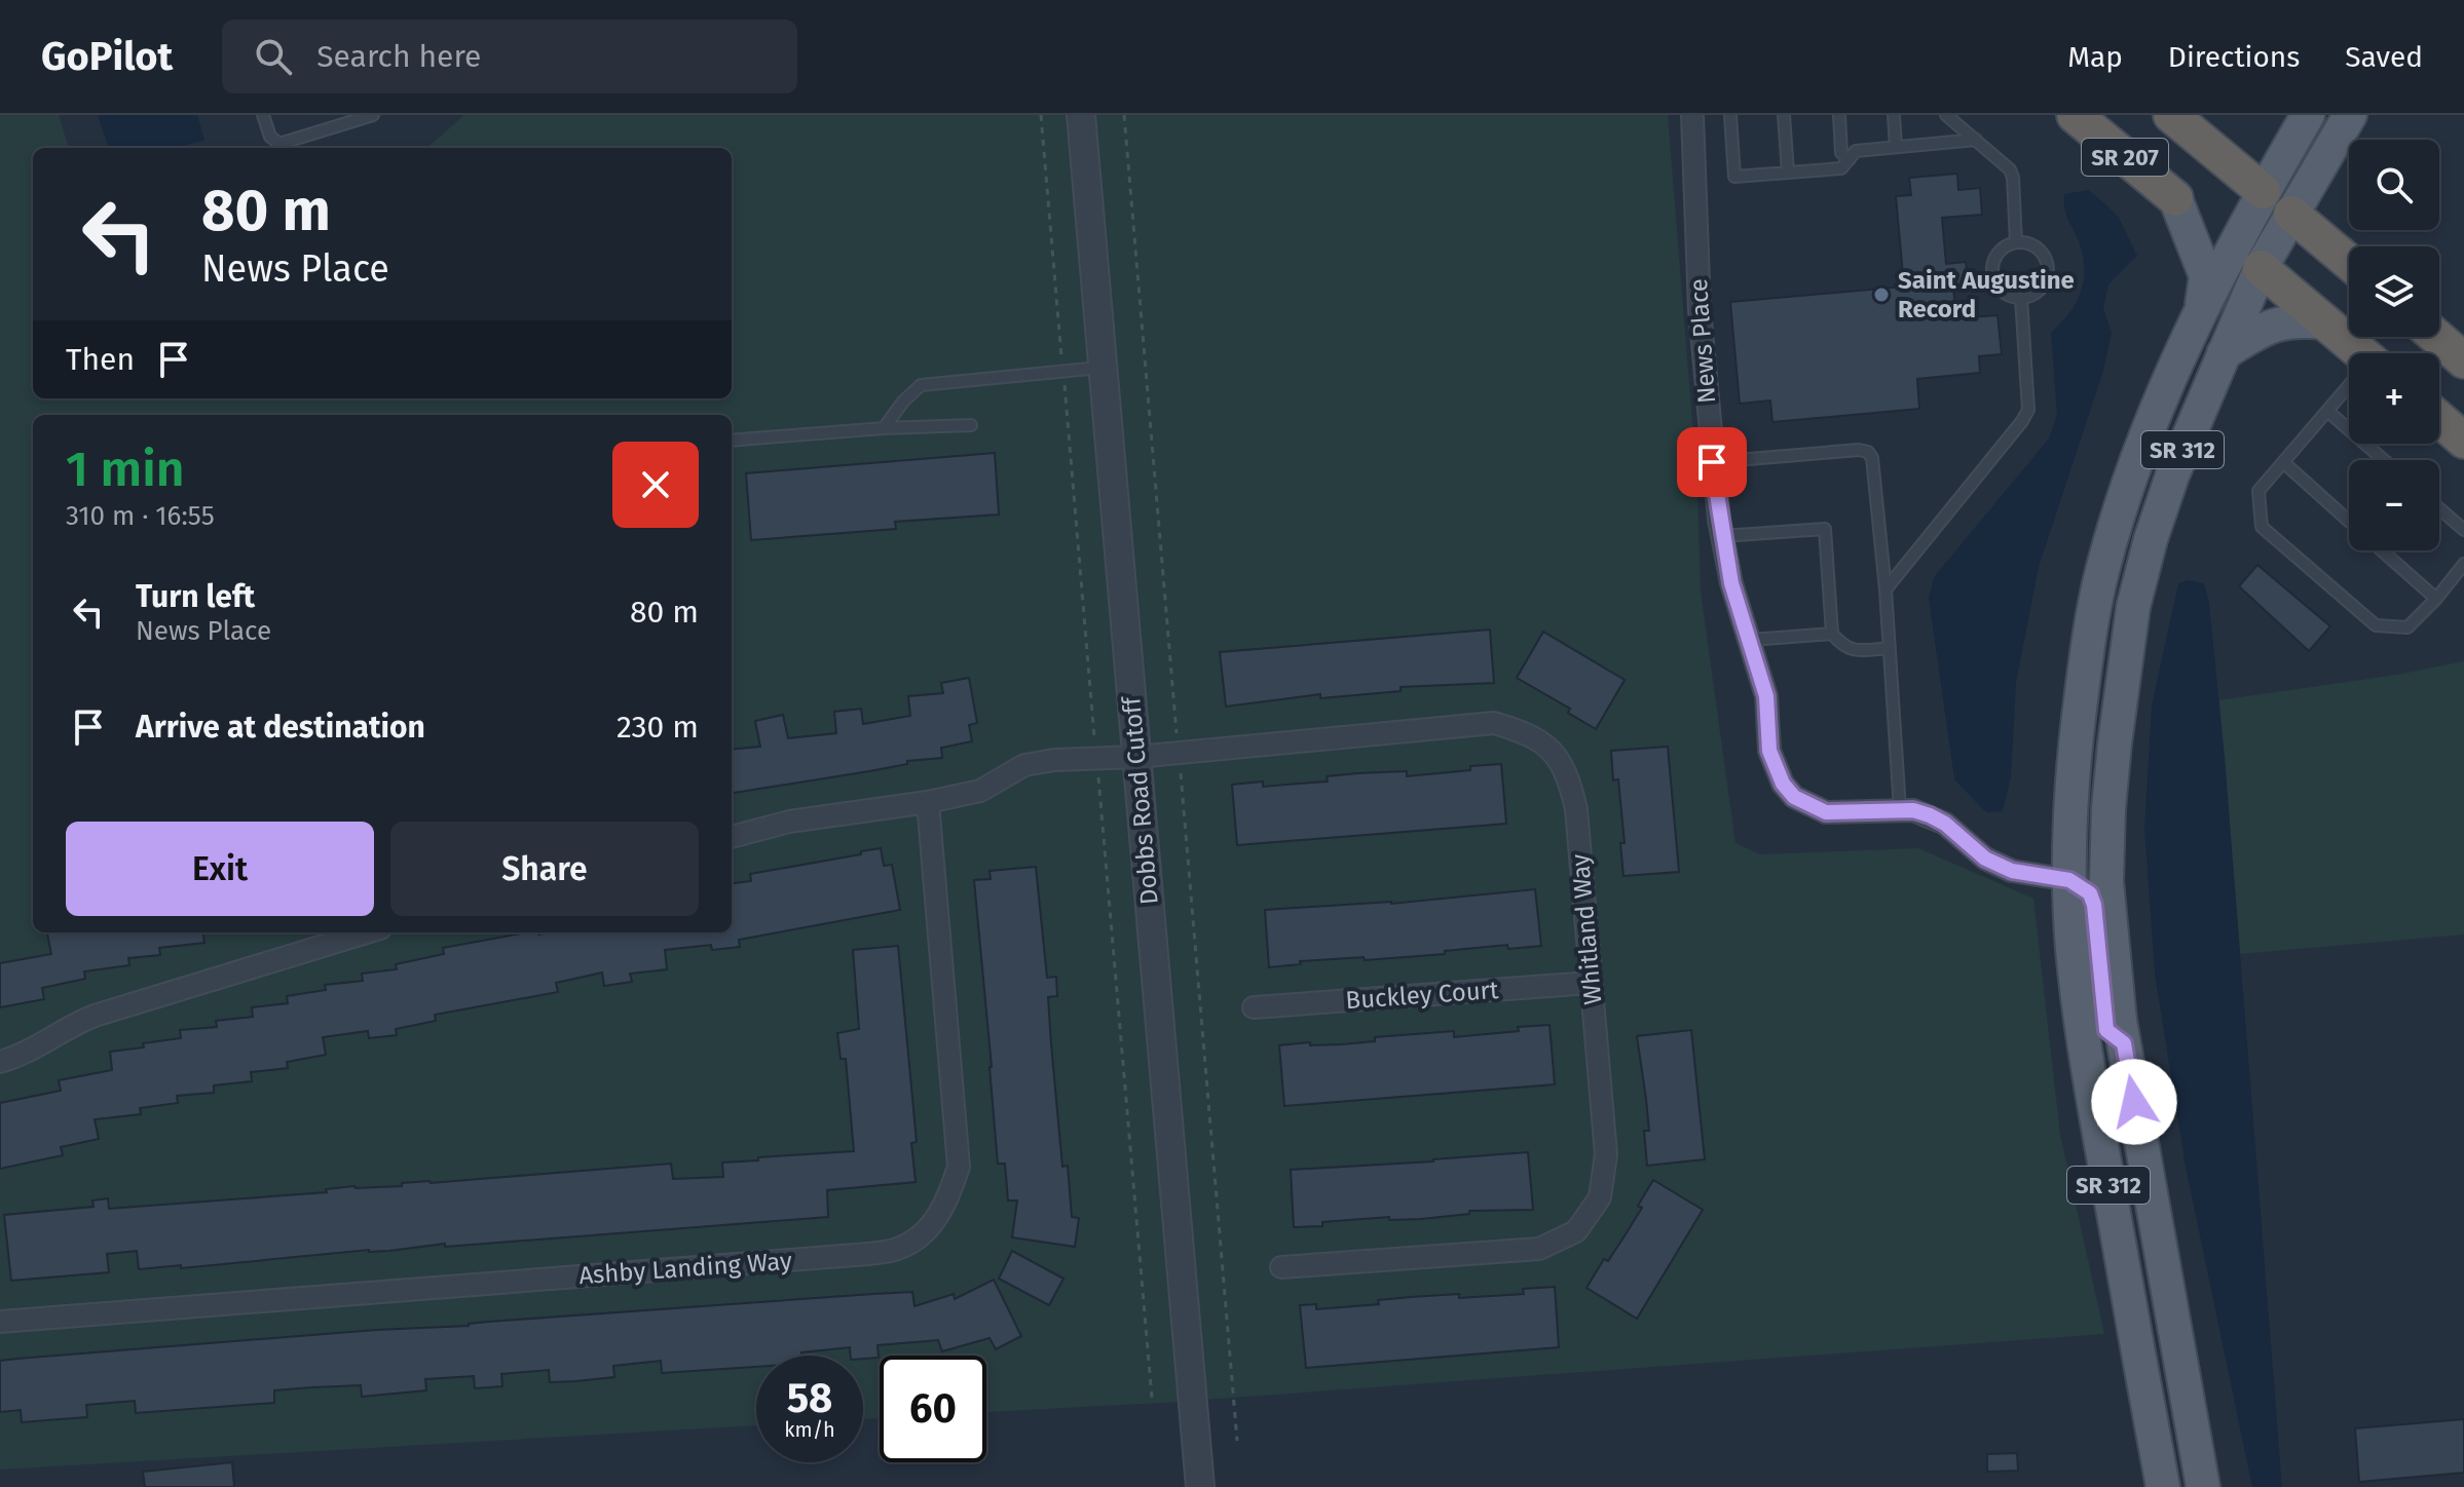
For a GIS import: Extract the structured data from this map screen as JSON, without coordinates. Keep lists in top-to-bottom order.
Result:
{
  "streets": {
    "highway": ["SR 207"],
    "main road": ["SR 312"],
    "street": [
      "News Place",
      "Dobbs Road Cutoff",
      "Whitland Way",
      "Buckley Court",
      "Ashby Landing Way"
    ]
  },
  "crossings": [
    ["SR 207", "SR 312"],
    ["News Place", "SR 312"],
    ["Dobbs Road Cutoff", "Whitland Way"],
    ["Whitland Way", "Buckley Court"]
  ],
  "places": ["Saint Augustine Record"],
  "page": {
    "header": "GoPilot",
    "search": "Search here",
    "nav": ["Map", "Directions", "Saved"],
    "map_buttons": ["+", "−"],
    "turn": ["80 m", "News Place"],
    "then": "Then",
    "heading": ["1 min", "310 m · 16:55"],
    "list": [
      {
        "name": "Turn left",
        "note": "News Place",
        "value": "80 m"
      },
      {
        "name": "Arrive at destination",
        "value": "230 m"
      }
    ],
    "buttons": ["Exit", "Share"],
    "speed": "58 km/h",
    "limit": "60"
  }
}
